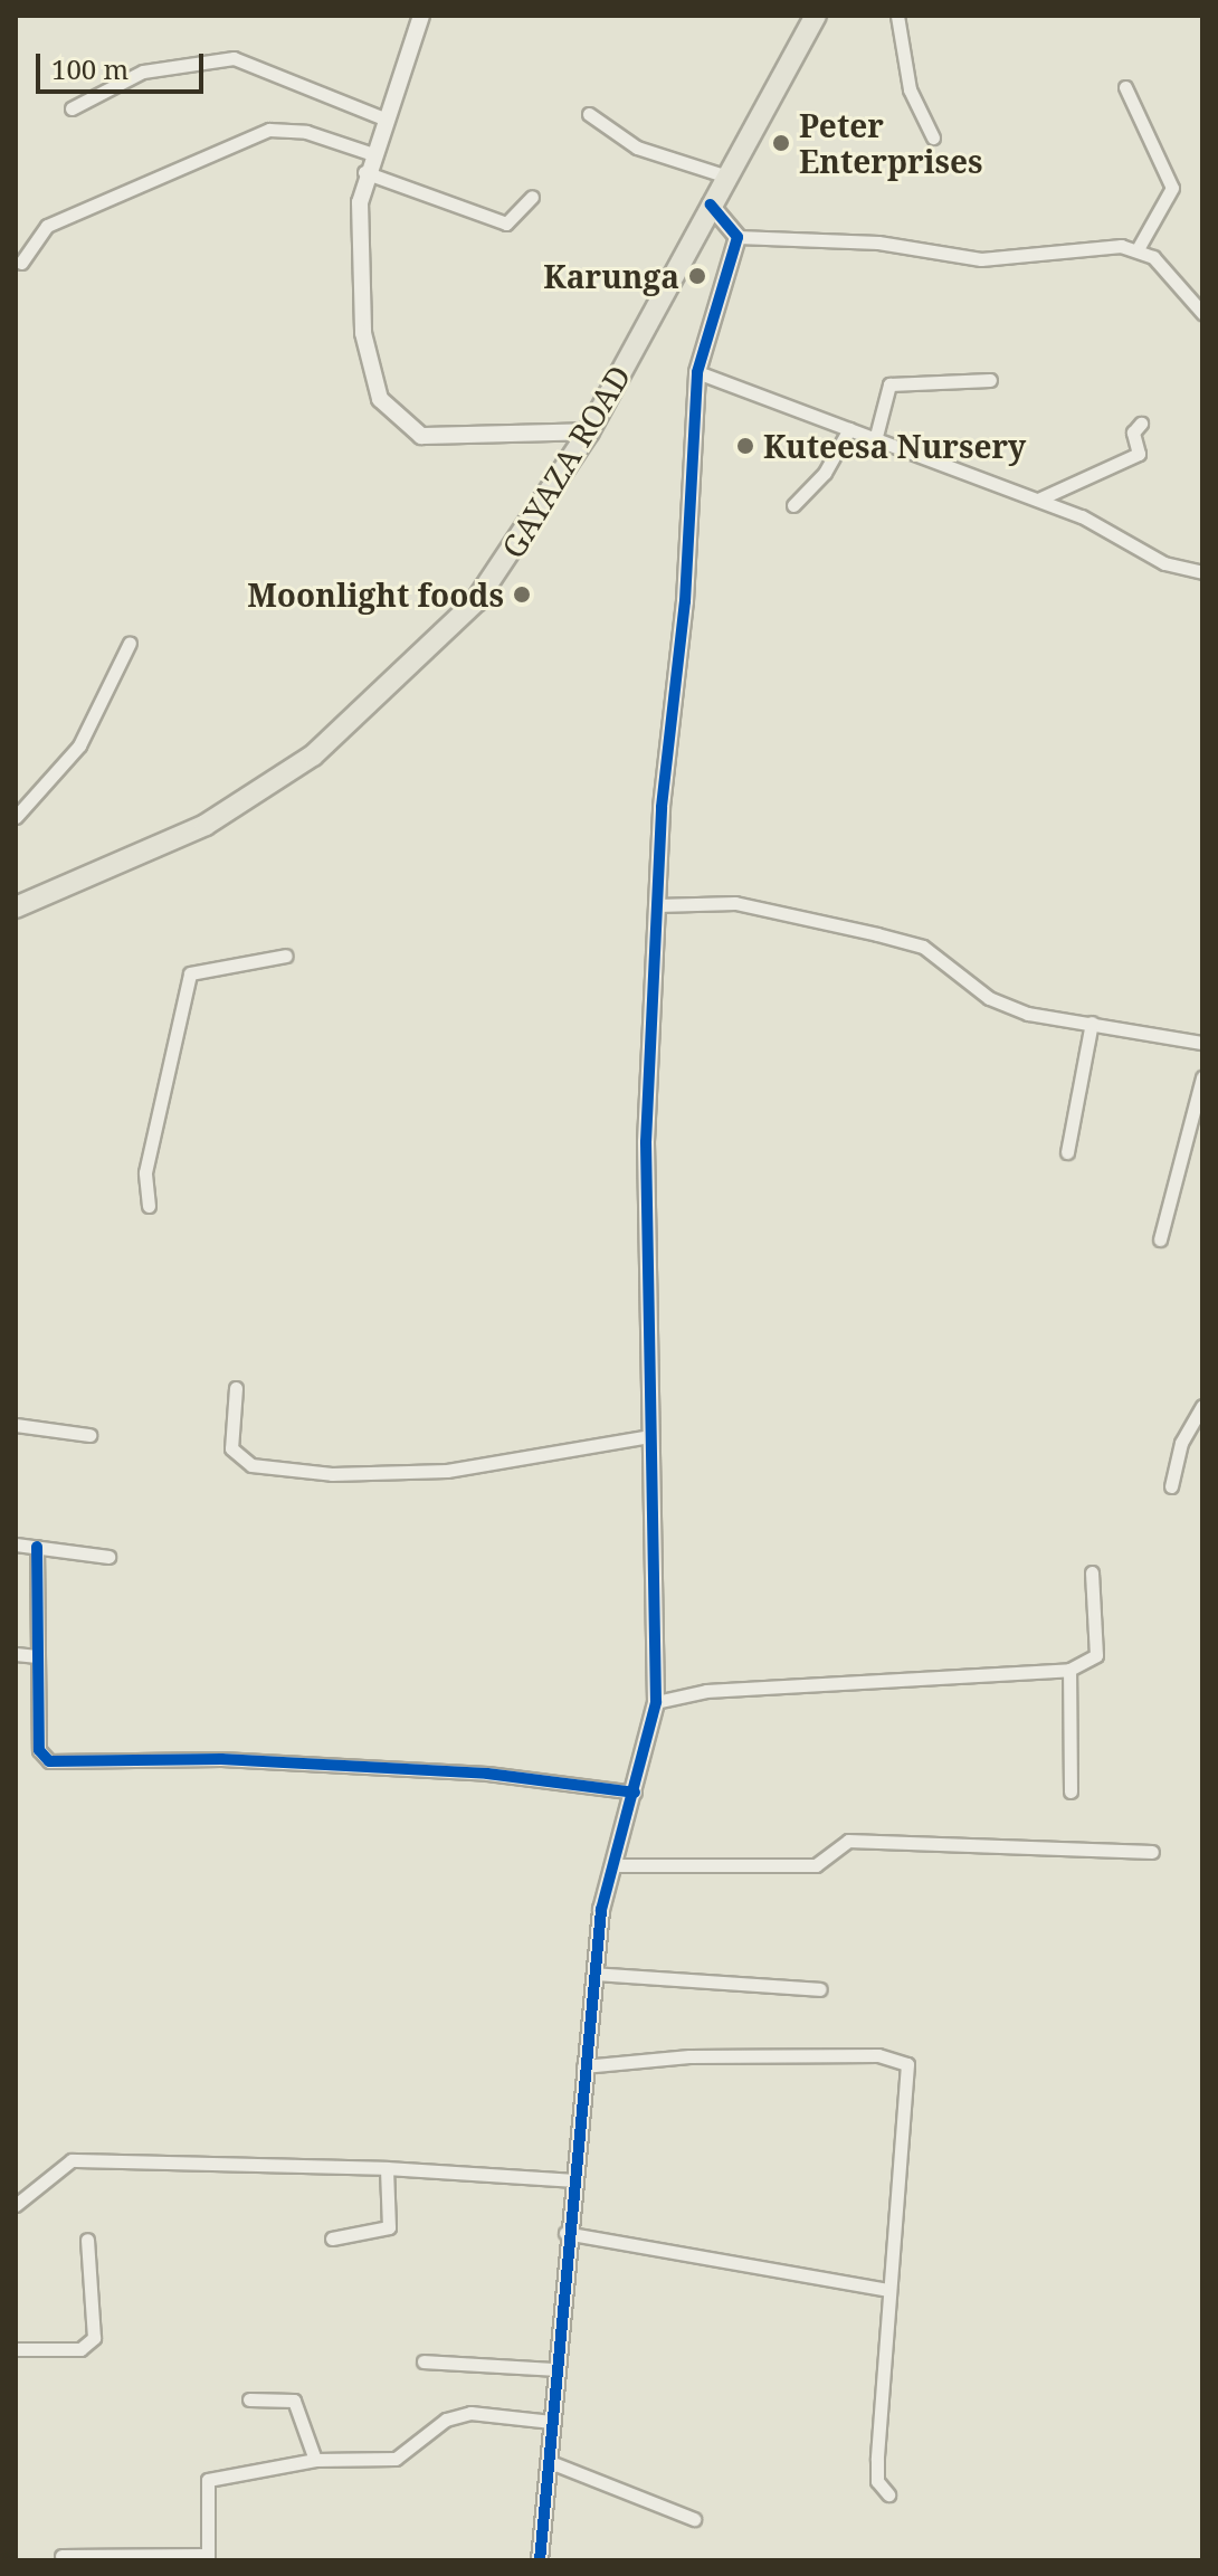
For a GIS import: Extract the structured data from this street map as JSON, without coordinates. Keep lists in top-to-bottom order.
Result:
{
  "streets": {
    "main road": ["GAYAZA ROAD"]
  },
  "places": [
    "Peter Enterprises",
    "Karunga",
    "Kuteesa Nursery",
    "Moonlight foods"
  ],
  "scale_bar": "100 m"
}
